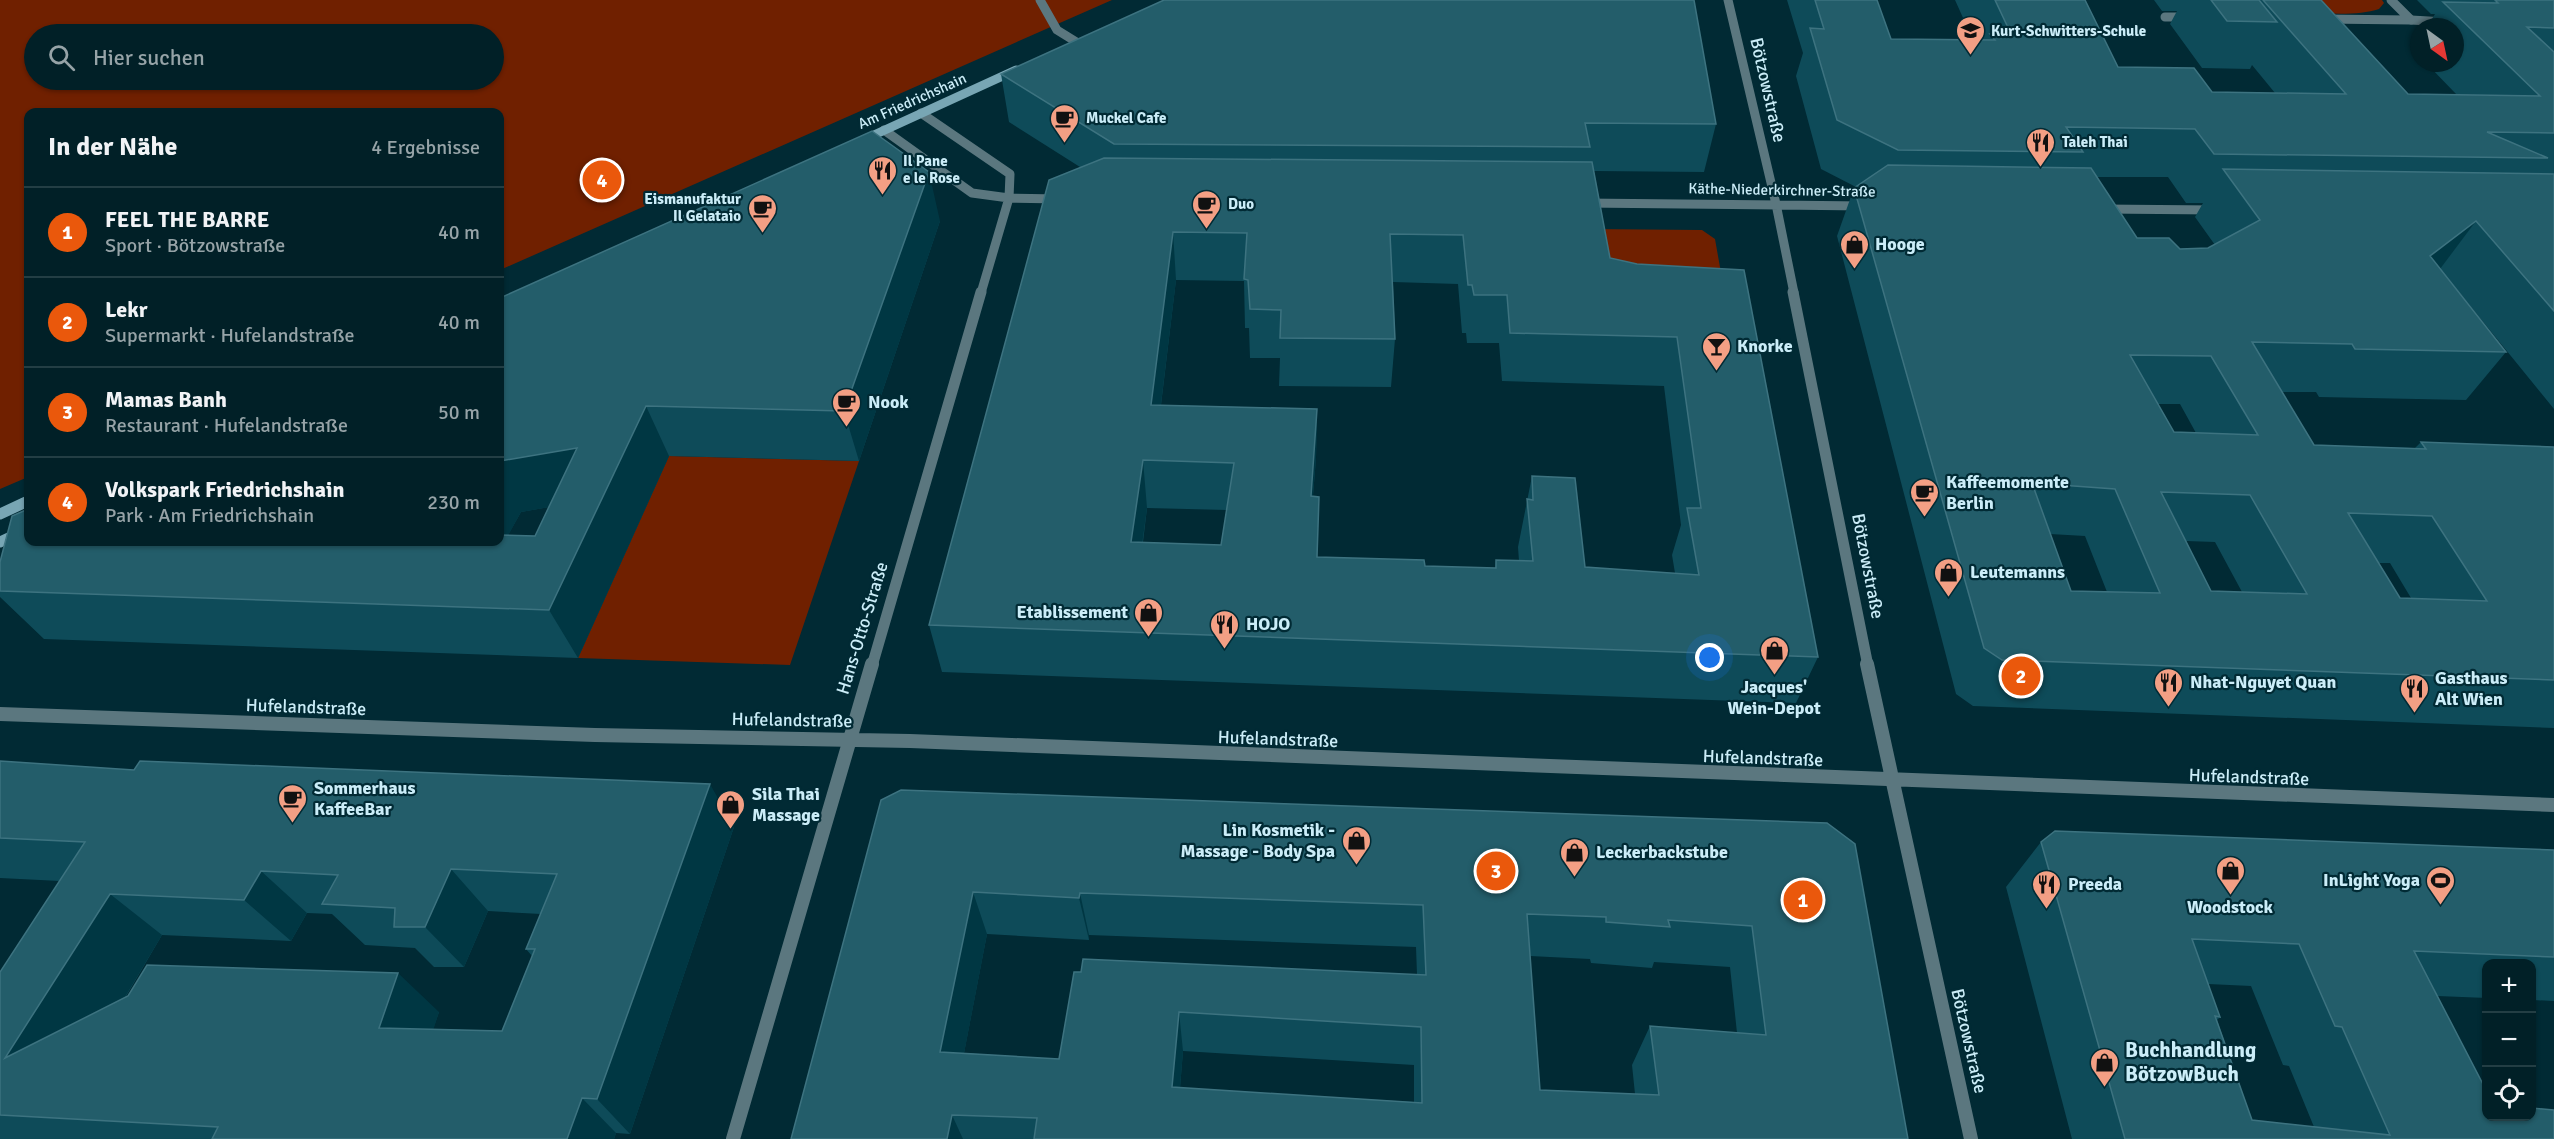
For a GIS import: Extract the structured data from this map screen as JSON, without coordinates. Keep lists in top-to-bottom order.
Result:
{
  "streets": {
    "street": [
      "Bötzowstraße",
      "Am Friedrichshain",
      "Käthe-Niederkirchner-Straße",
      "Hans-Otto-Straße",
      "Hufelandstraße"
    ]
  },
  "crossings": [
    ["Bötzowstraße", "Käthe-Niederkirchner-Straße"],
    ["Bötzowstraße", "Hufelandstraße"],
    ["Hans-Otto-Straße", "Hufelandstraße"]
  ],
  "places": {
    "school or university": ["Kurt-Schwitters-Schule"],
    "cafe": [
      "Muckel Cafe",
      "Duo",
      "Eismanufaktur Il Gelataio",
      "Nook",
      "Kaffeemomente Berlin",
      "Sommerhaus KaffeeBar"
    ],
    "restaurant": [
      "Taleh Thai",
      "Il Pane e le Rose",
      "HOJO",
      "Nhat-Nguyet Quan",
      "Gasthaus Alt Wien",
      "Preeda"
    ],
    "shop": [
      "Hooge",
      "Leutemanns",
      "Etablissement",
      "Jacques' Wein-Depot",
      "Sila Thai Massage",
      "Lin Kosmetik - Massage - Body Spa",
      "Leckerbackstube",
      "Woodstock",
      "Buchhandlung BötzowBuch"
    ],
    "bar": ["Knorke"],
    "sports": ["InLight Yoga"]
  },
  "north": "bottom right",
  "page": {
    "search": "Hier suchen",
    "heading": ["In der Nähe", "4 Ergebnisse"],
    "pins": [
      "4",
      "2",
      "3",
      "1"
    ],
    "list": [
      {
        "mark": "1",
        "name": "FEEL THE BARRE",
        "note": "Sport · Bötzowstraße",
        "value": "40 m"
      },
      {
        "mark": "2",
        "name": "Lekr",
        "note": "Supermarkt · Hufelandstraße",
        "value": "40 m"
      },
      {
        "mark": "3",
        "name": "Mamas Banh",
        "note": "Restaurant · Hufelandstraße",
        "value": "50 m"
      },
      {
        "mark": "4",
        "name": "Volkspark Friedrichshain",
        "note": "Park · Am Friedrichshain",
        "value": "230 m"
      }
    ],
    "map_buttons": ["+", "−"]
  }
}
